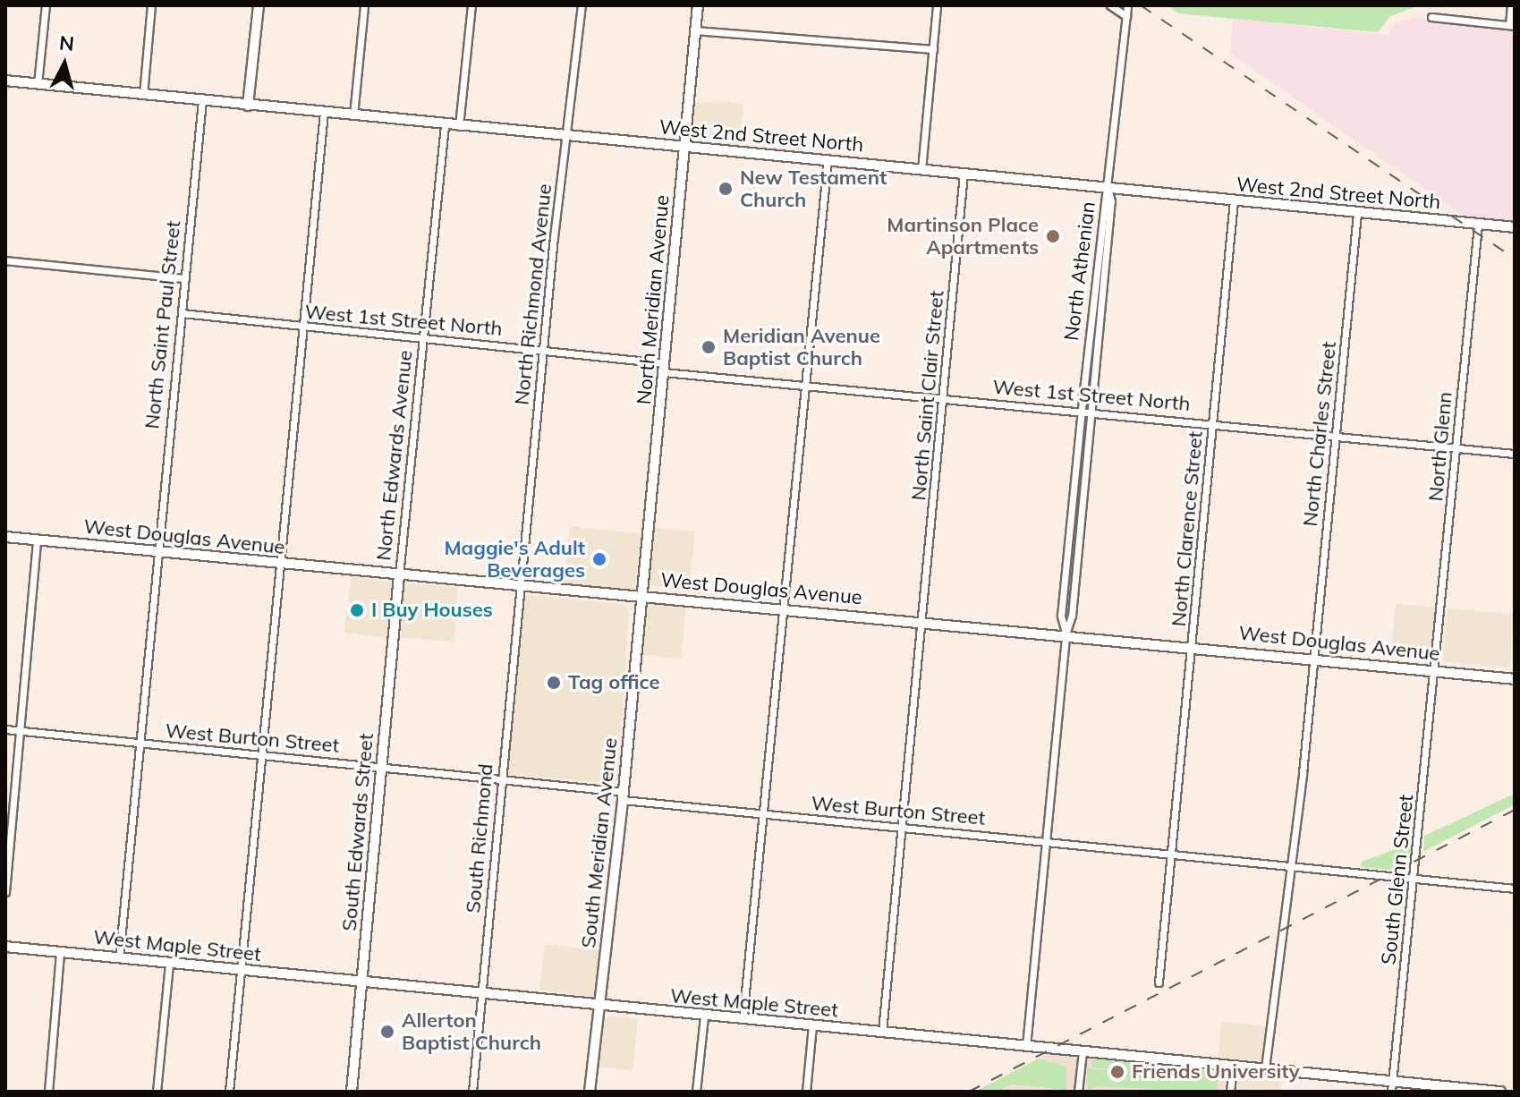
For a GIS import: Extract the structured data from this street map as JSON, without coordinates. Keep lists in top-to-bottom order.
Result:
{
  "streets": {
    "street": [
      "West 2nd Street North",
      "North Athenian",
      "North Richmond Avenue",
      "North Meridian Avenue",
      "West 1st Street North",
      "North Saint Paul Street",
      "North Saint Clair Street",
      "North Charles Street",
      "North Glenn",
      "North Edwards Avenue",
      "North Clarence Street",
      "West Douglas Avenue",
      "West Burton Street",
      "South Edwards Street",
      "South Richmond",
      "South Meridian Avenue",
      "South Glenn Street",
      "West Maple Street"
    ]
  },
  "crossings": [
    ["West 2nd Street North", "North Athenian"],
    ["West 2nd Street North", "North Richmond Avenue"],
    ["West 2nd Street North", "North Meridian Avenue"],
    ["West 2nd Street North", "North Saint Paul Street"],
    ["West 2nd Street North", "North Saint Clair Street"],
    ["West 2nd Street North", "North Charles Street"],
    ["West 2nd Street North", "North Glenn"],
    ["West 2nd Street North", "North Edwards Avenue"],
    ["West 2nd Street North", "North Clarence Street"],
    ["North Athenian", "West 1st Street North"],
    ["North Athenian", "West Douglas Avenue"],
    ["North Richmond Avenue", "West 1st Street North"],
    ["North Richmond Avenue", "West Douglas Avenue"],
    ["North Richmond Avenue", "South Richmond"],
    ["North Meridian Avenue", "West 1st Street North"],
    ["North Meridian Avenue", "West Douglas Avenue"],
    ["North Meridian Avenue", "South Meridian Avenue"],
    ["West 1st Street North", "North Saint Paul Street"],
    ["West 1st Street North", "North Saint Clair Street"],
    ["West 1st Street North", "North Charles Street"],
    ["West 1st Street North", "North Glenn"],
    ["West 1st Street North", "North Edwards Avenue"],
    ["West 1st Street North", "North Clarence Street"],
    ["North Saint Paul Street", "West Douglas Avenue"],
    ["North Saint Paul Street", "West Burton Street"],
    ["North Saint Paul Street", "West Maple Street"],
    ["North Saint Clair Street", "West Douglas Avenue"],
    ["North Saint Clair Street", "West Burton Street"],
    ["North Saint Clair Street", "West Maple Street"],
    ["North Charles Street", "West Douglas Avenue"],
    ["North Charles Street", "West Burton Street"],
    ["North Charles Street", "West Maple Street"],
    ["North Glenn", "West Douglas Avenue"],
    ["North Glenn", "South Glenn Street"],
    ["North Edwards Avenue", "West Douglas Avenue"],
    ["North Edwards Avenue", "South Edwards Street"],
    ["North Clarence Street", "West Douglas Avenue"],
    ["North Clarence Street", "West Burton Street"],
    ["West Douglas Avenue", "South Edwards Street"],
    ["West Douglas Avenue", "South Richmond"],
    ["West Douglas Avenue", "South Meridian Avenue"],
    ["West Douglas Avenue", "South Glenn Street"],
    ["West Burton Street", "South Edwards Street"],
    ["West Burton Street", "South Richmond"],
    ["West Burton Street", "South Meridian Avenue"],
    ["West Burton Street", "South Glenn Street"],
    ["South Edwards Street", "West Maple Street"],
    ["South Richmond", "West Maple Street"],
    ["South Meridian Avenue", "West Maple Street"],
    ["South Glenn Street", "West Maple Street"]
  ],
  "places": [
    "New Testament Church",
    "Martinson Place Apartments",
    "Meridian Avenue Baptist Church",
    "Maggie's Adult Beverages",
    "I Buy Houses",
    "Tag office",
    "Allerton Baptist Church",
    "Friends University"
  ],
  "north": "top"
}
